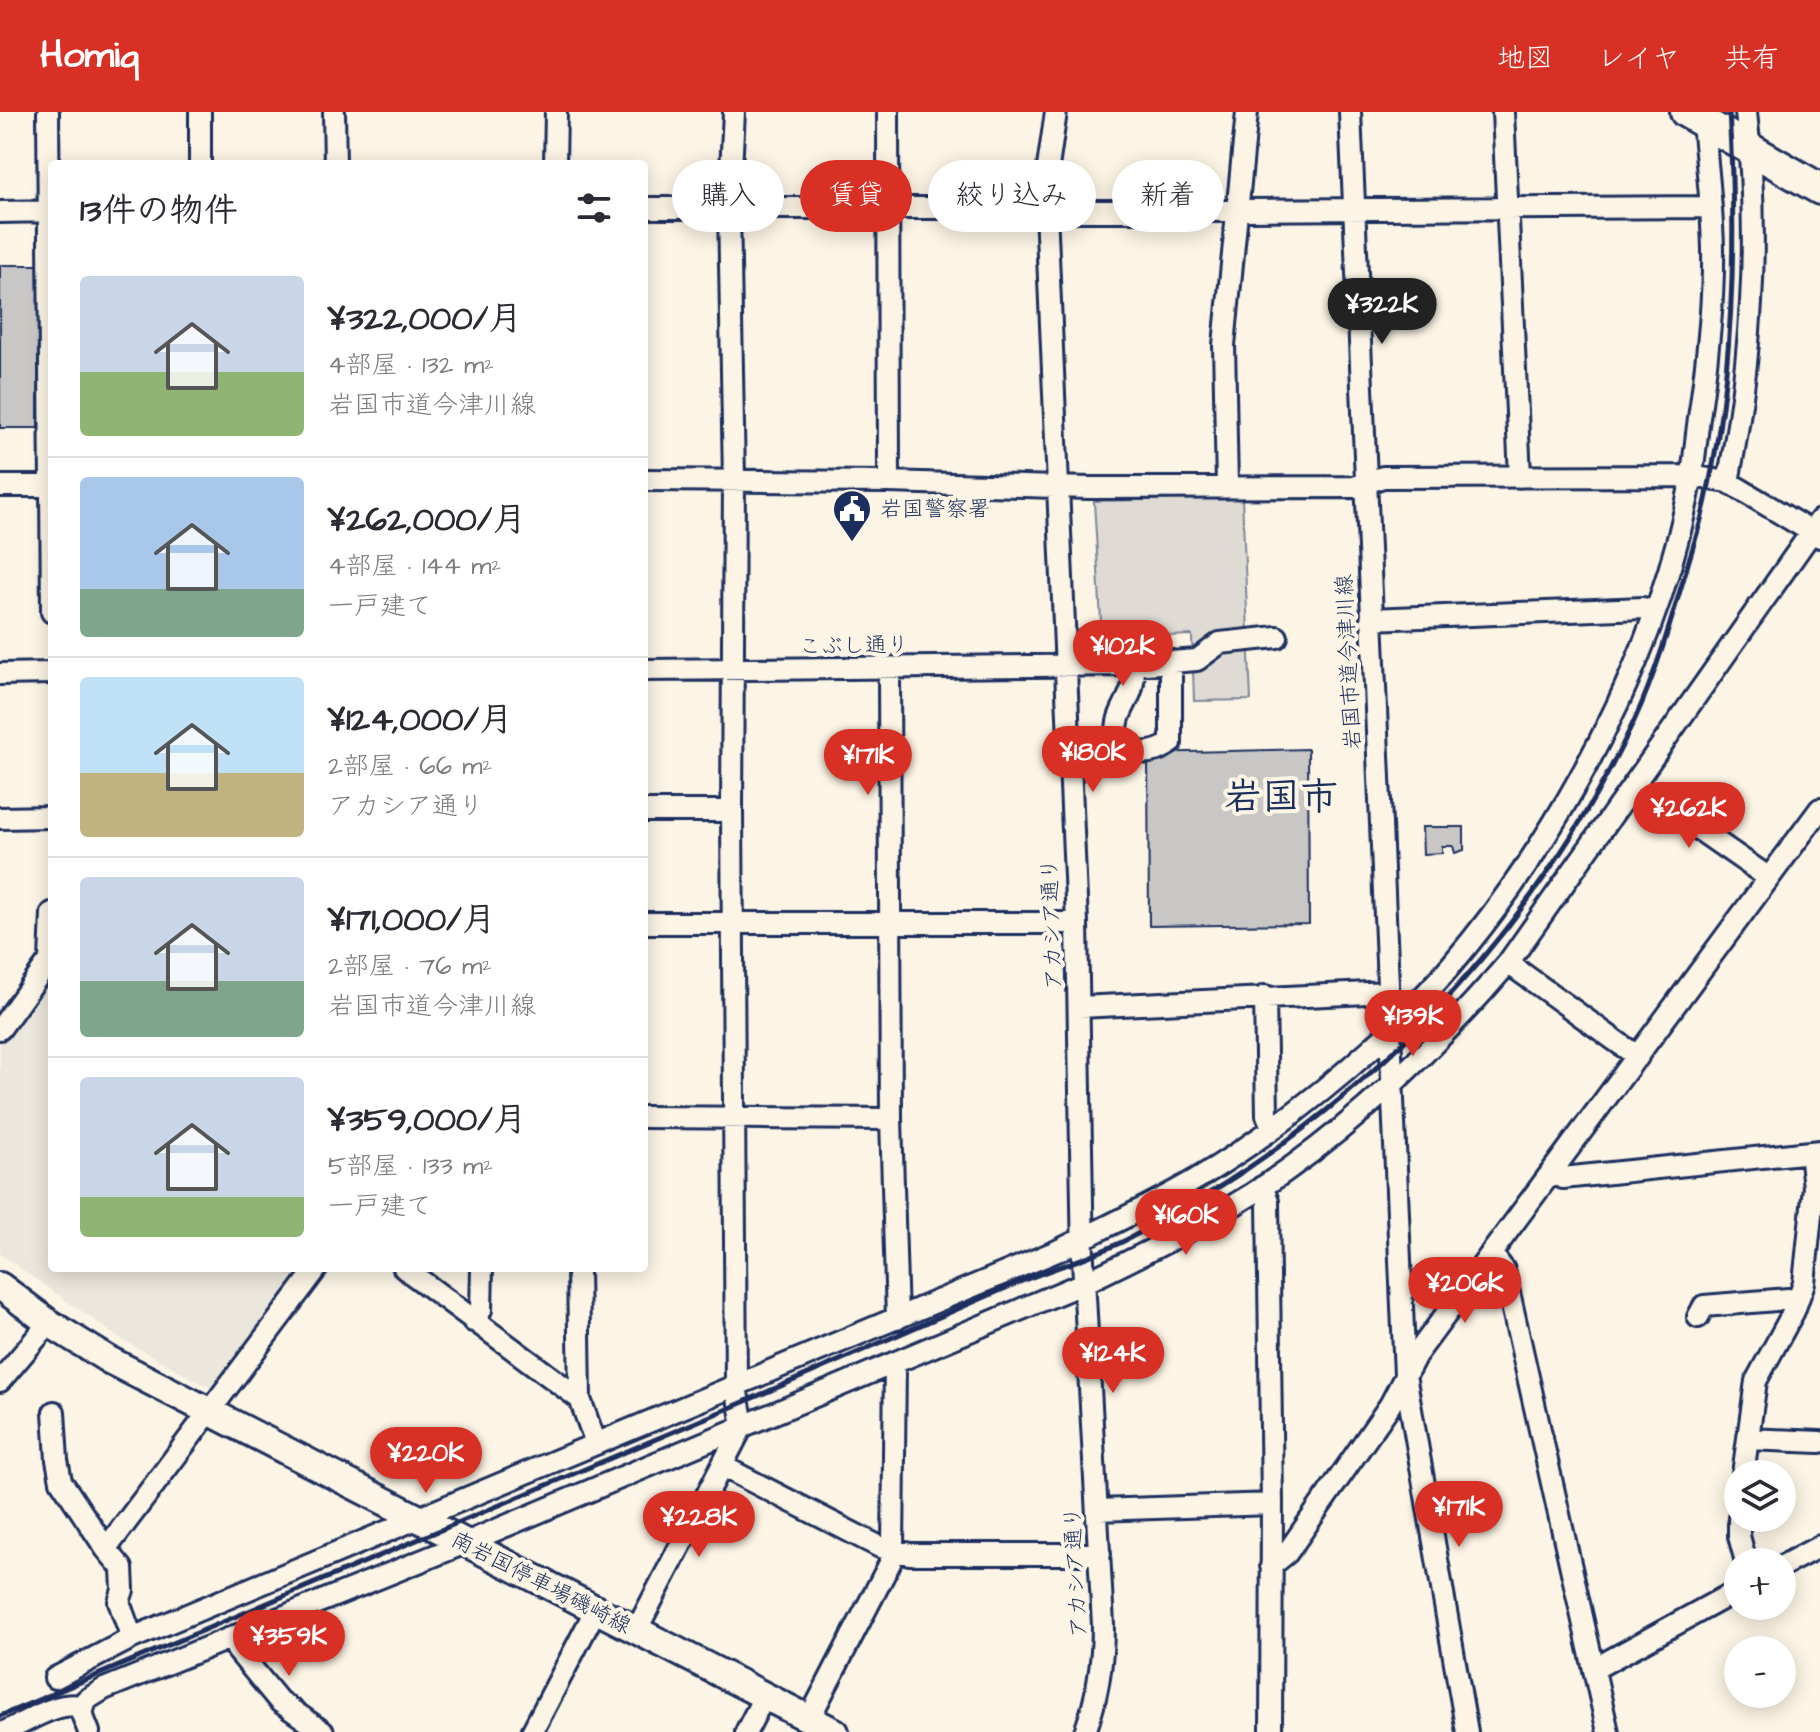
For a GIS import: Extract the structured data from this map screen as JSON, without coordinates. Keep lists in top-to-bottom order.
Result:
{
  "streets": {
    "main road": ["南岩国停車場磯崎線"],
    "street": ["こぶし通り", "岩国市道今津川線", "アカシア通り"]
  },
  "crossings": [
    ["こぶし通り", "アカシア通り"]
  ],
  "districts": ["岩国市"],
  "places": {
    "public building": ["岩国警察署"]
  },
  "page": {
    "header": "Homiq",
    "nav": ["地図", "レイヤ", "共有"],
    "chip": [
      "購入",
      "賃貸",
      "絞り込み",
      "新着"
    ],
    "heading": "13件の物件",
    "list": [
      {
        "name": "¥322,000/月",
        "note": "4部屋 · 132 m² · 岩国市道今津川線"
      },
      {
        "name": "¥262,000/月",
        "note": "4部屋 · 144 m² · 一戸建て"
      },
      {
        "name": "¥124,000/月",
        "note": "2部屋 · 66 m² · アカシア通り"
      },
      {
        "name": "¥171,000/月",
        "note": "2部屋 · 76 m² · 岩国市道今津川線"
      },
      {
        "name": "¥359,000/月",
        "note": "5部屋 · 133 m² · 一戸建て"
      }
    ],
    "price": [
      "¥322K",
      "¥102K",
      "¥180K",
      "¥171K",
      "¥262K",
      "¥139K",
      "¥160K",
      "¥206K",
      "¥124K",
      "¥220K",
      "¥171K",
      "¥228K",
      "¥359K"
    ],
    "map_buttons": ["+", "−"]
  }
}
